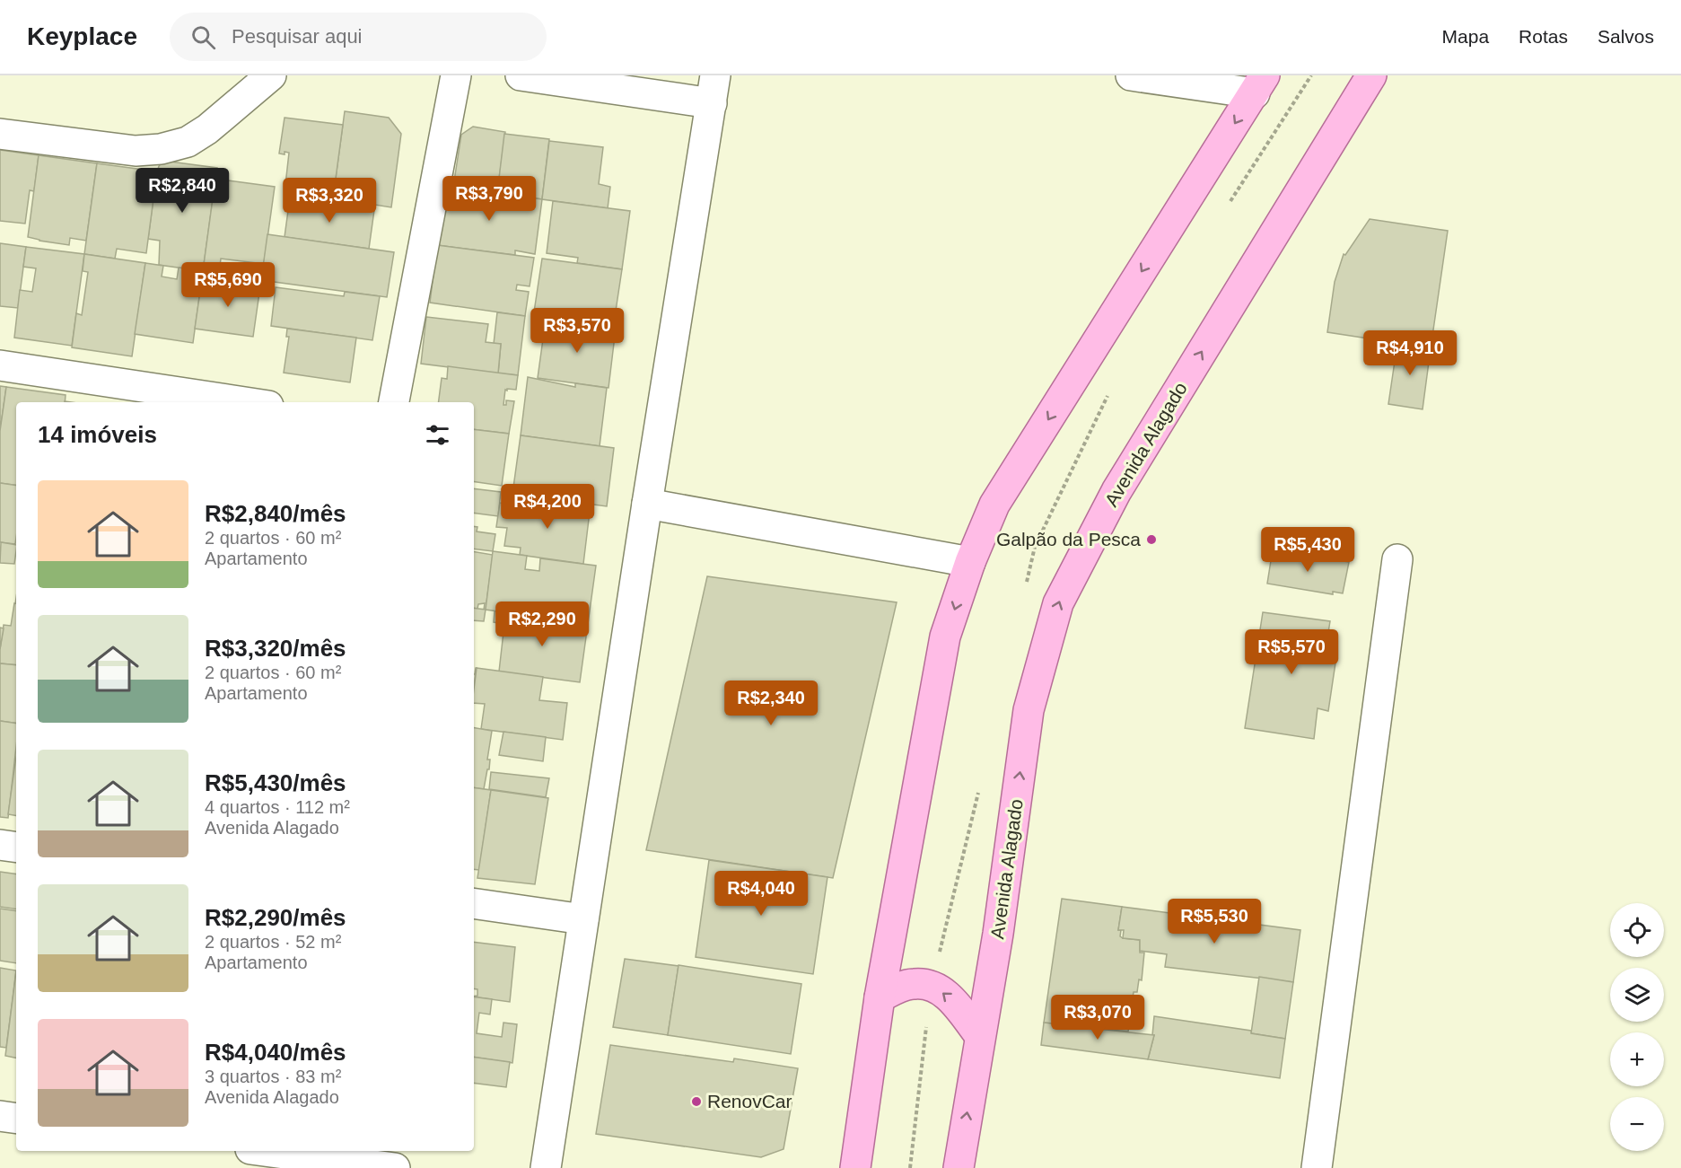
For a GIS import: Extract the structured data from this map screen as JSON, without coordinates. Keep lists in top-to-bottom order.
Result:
{
  "streets": {
    "main road": ["Avenida Alagado"]
  },
  "places": ["Galpão da Pesca", "RenovCar"],
  "page": {
    "header": "Keyplace",
    "search": "Pesquisar aqui",
    "nav": ["Mapa", "Rotas", "Salvos"],
    "price": [
      "R$2,840",
      "R$3,790",
      "R$3,320",
      "R$5,690",
      "R$3,570",
      "R$4,910",
      "R$4,200",
      "R$5,430",
      "R$2,290",
      "R$5,570",
      "R$2,340",
      "R$4,040",
      "R$5,530",
      "R$3,070"
    ],
    "heading": "14 imóveis",
    "list": [
      {
        "name": "R$2,840/mês",
        "note": "2 quartos · 60 m² · Apartamento"
      },
      {
        "name": "R$3,320/mês",
        "note": "2 quartos · 60 m² · Apartamento"
      },
      {
        "name": "R$5,430/mês",
        "note": "4 quartos · 112 m² · Avenida Alagado"
      },
      {
        "name": "R$2,290/mês",
        "note": "2 quartos · 52 m² · Apartamento"
      },
      {
        "name": "R$4,040/mês",
        "note": "3 quartos · 83 m² · Avenida Alagado"
      }
    ],
    "map_buttons": ["+", "−"]
  }
}
